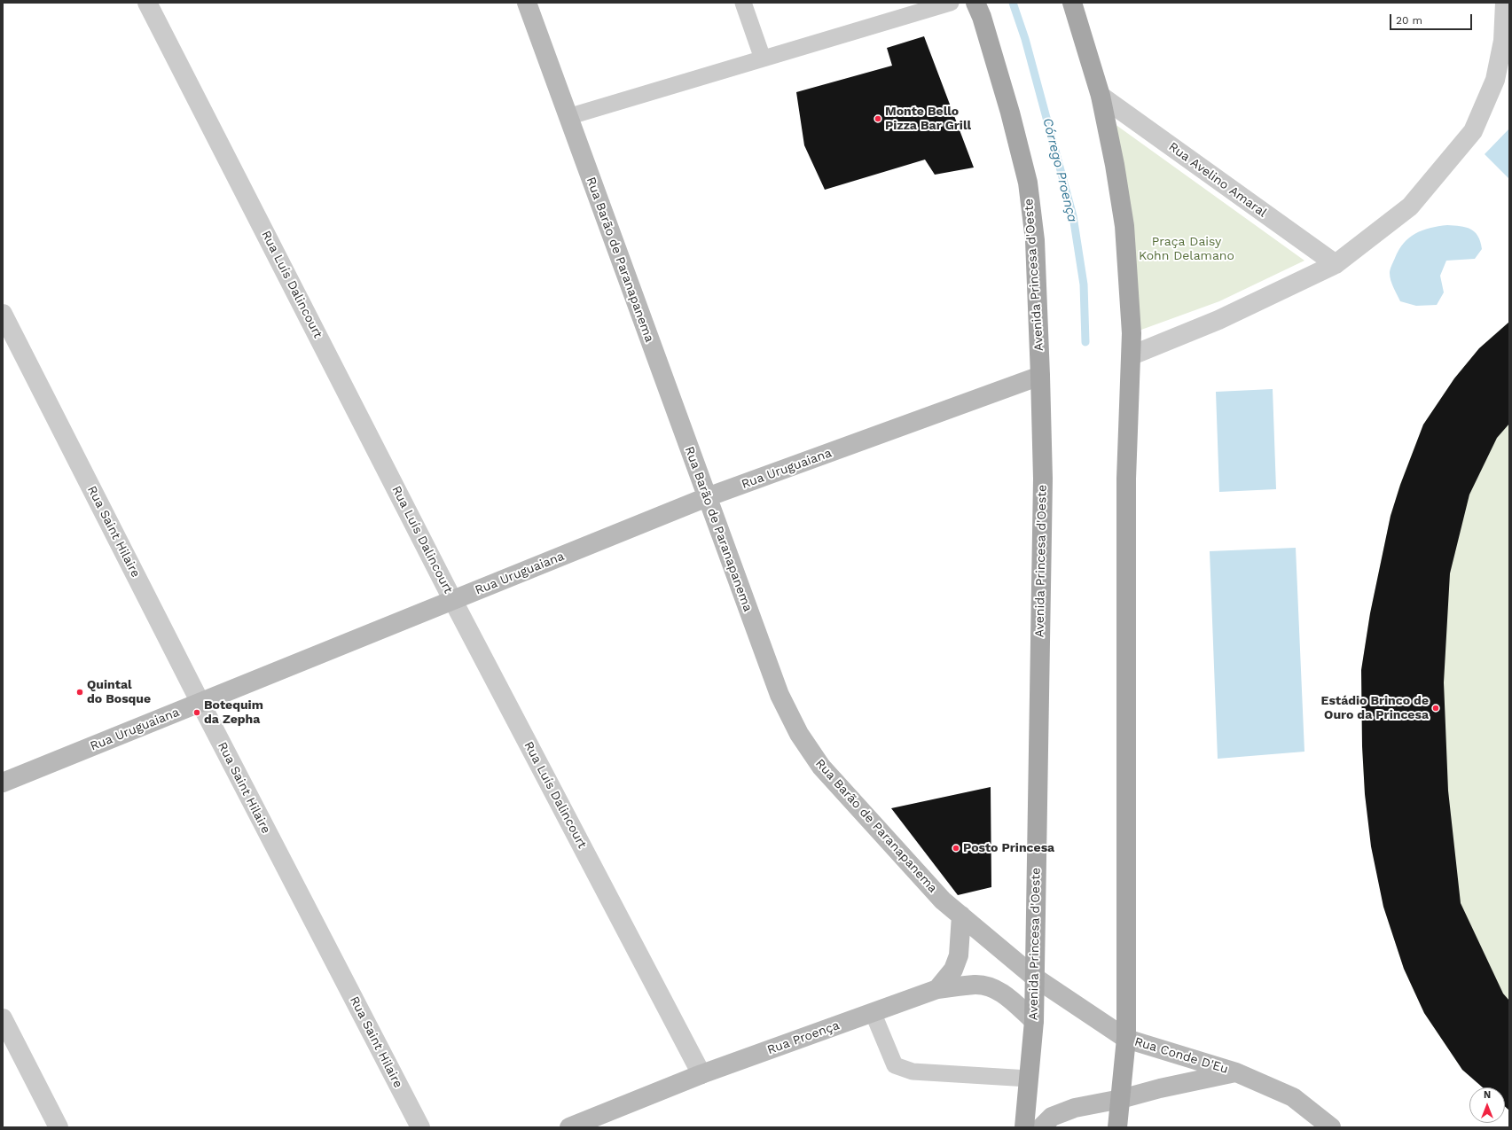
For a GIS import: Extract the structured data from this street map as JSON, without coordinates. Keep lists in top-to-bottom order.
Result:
{
  "streets": {
    "main road": [
      "Rua Barão de Paranapanema",
      "Avenida Princesa d'Oeste",
      "Rua Uruguaiana",
      "Rua Proença",
      "Rua Conde D'Eu"
    ],
    "street": ["Rua Avelino Amaral", "Rua Luís Dalincourt", "Rua Saint Hilaire"]
  },
  "crossings": [
    ["Rua Barão de Paranapanema", "Avenida Princesa d'Oeste"],
    ["Rua Barão de Paranapanema", "Rua Uruguaiana"],
    ["Rua Barão de Paranapanema", "Rua Conde D'Eu"],
    ["Avenida Princesa d'Oeste", "Rua Uruguaiana"],
    ["Avenida Princesa d'Oeste", "Rua Proença"],
    ["Avenida Princesa d'Oeste", "Rua Conde D'Eu"],
    ["Rua Luís Dalincourt", "Rua Uruguaiana"],
    ["Rua Luís Dalincourt", "Rua Proença"],
    ["Rua Uruguaiana", "Rua Saint Hilaire"]
  ],
  "water": ["Córrego Proença"],
  "parks": ["Praça Daisy Kohn Delamano"],
  "places": [
    "Monte Bello Pizza Bar Grill",
    "Quintal do Bosque",
    "Estádio Brinco de Ouro da Princesa",
    "Botequim da Zepha",
    "Posto Princesa"
  ],
  "scale_bar": "20 m",
  "north": "top"
}
